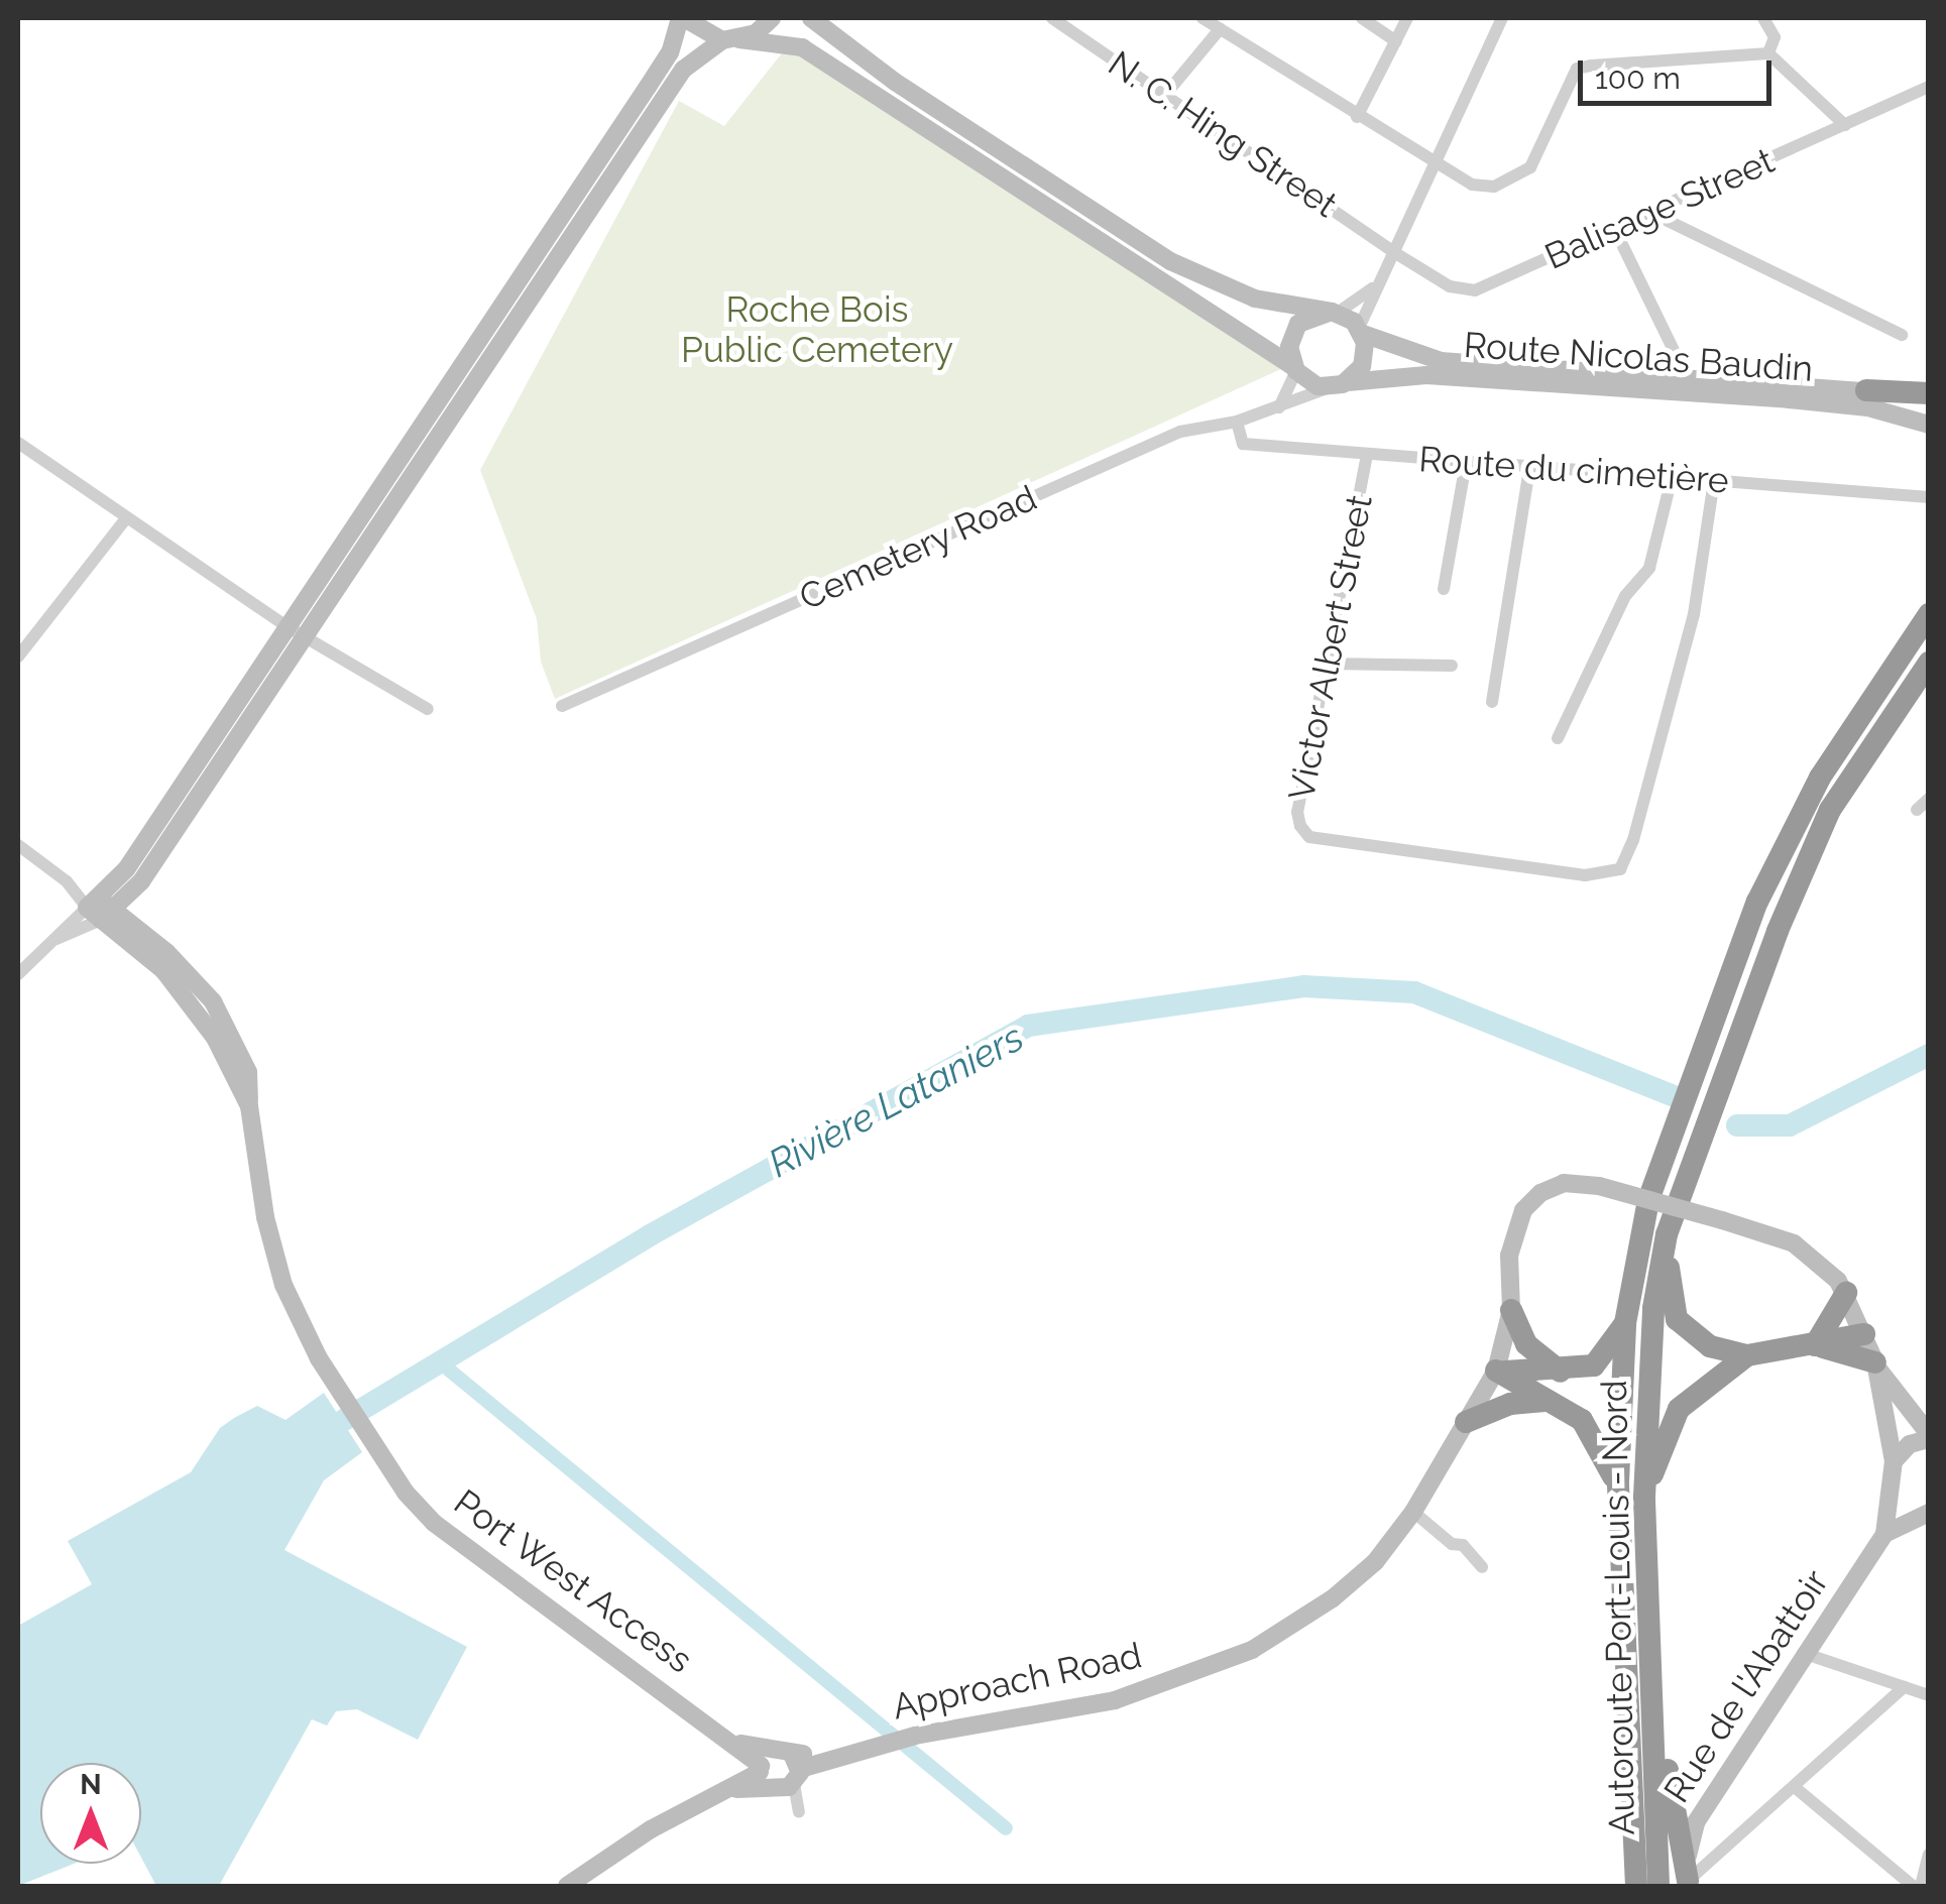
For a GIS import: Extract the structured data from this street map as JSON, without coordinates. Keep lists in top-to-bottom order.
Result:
{
  "streets": {
    "highway": ["Autoroute Port-Louis - Nord"],
    "main road": [
      "Route Nicolas Baudin",
      "Port West Access",
      "Approach Road",
      "Rue de l'Abattoir"
    ],
    "street": [
      "N. C. Hing Street",
      "Balisage Street",
      "Route du cimetière",
      "Cemetery Road",
      "Victor Albert Street"
    ]
  },
  "crossings": [
    ["N. C. Hing Street", "Balisage Street"],
    ["Route Nicolas Baudin", "Cemetery Road"],
    ["Route du cimetière", "Cemetery Road"],
    ["Route du cimetière", "Victor Albert Street"],
    ["Approach Road", "Rue de l'Abattoir"]
  ],
  "water": ["Rivière Lataniers"],
  "parks": ["Roche Bois Public Cemetery"],
  "scale_bar": "100 m",
  "north": "top"
}
